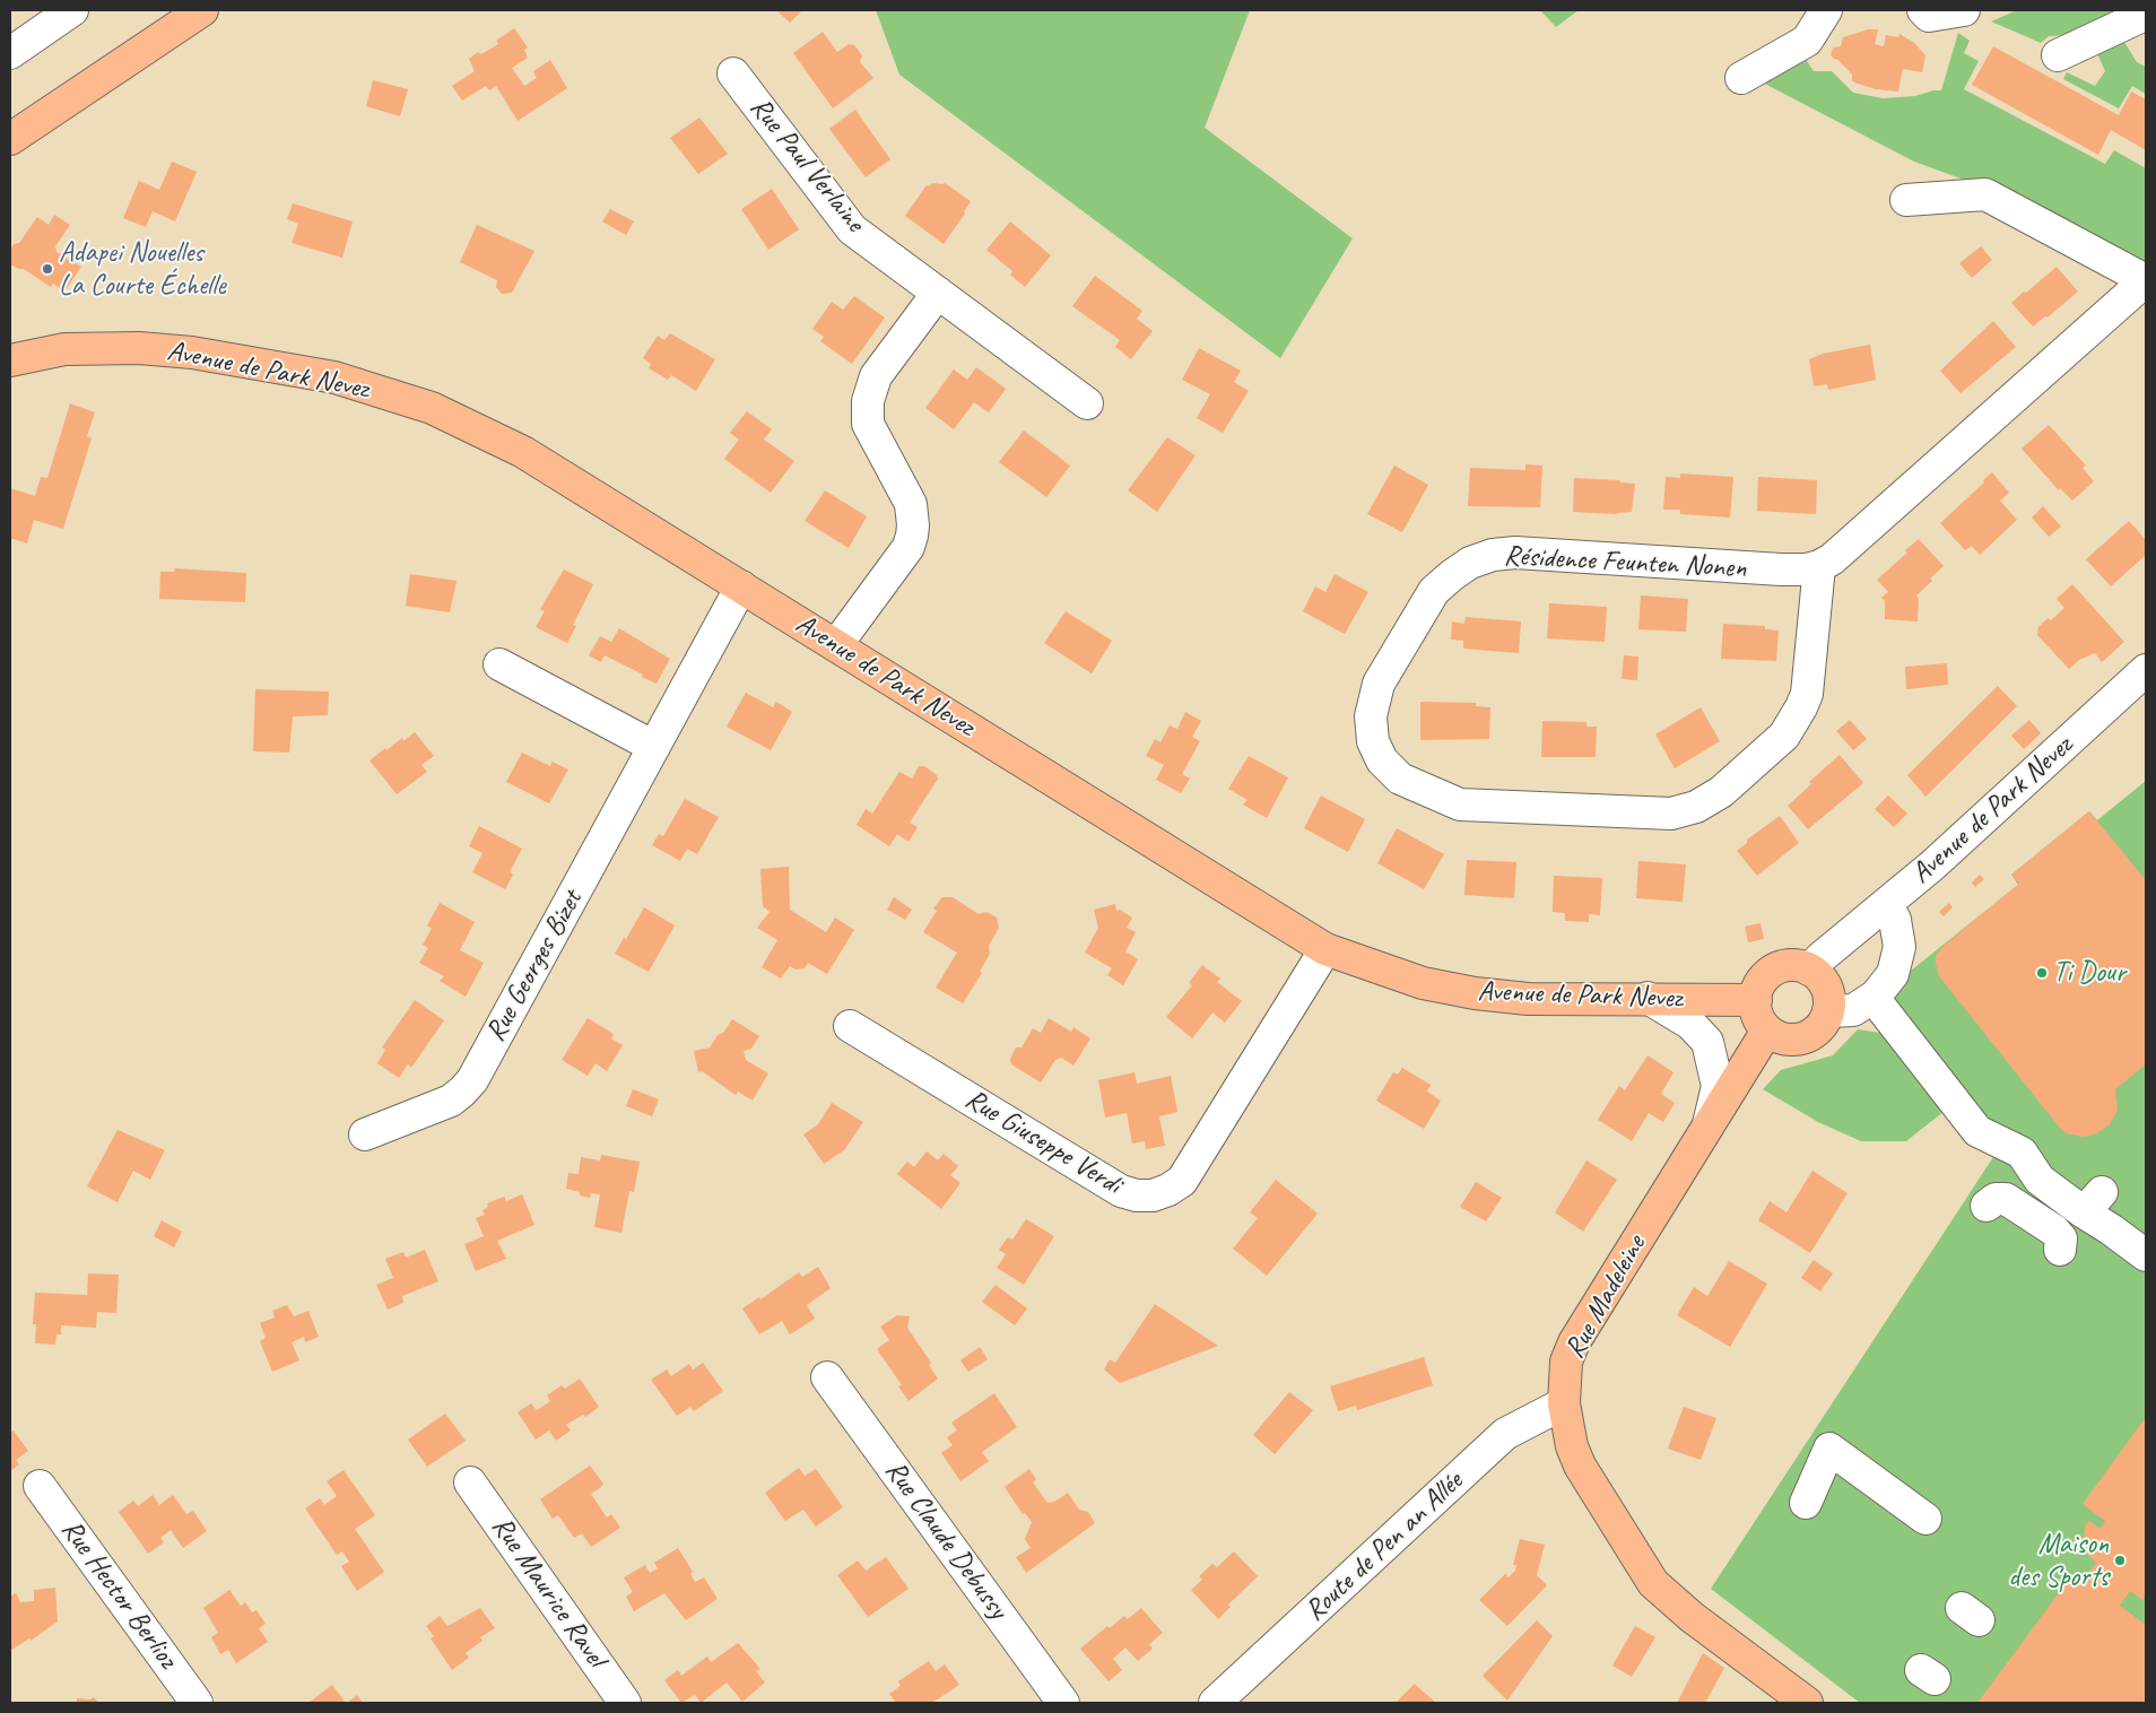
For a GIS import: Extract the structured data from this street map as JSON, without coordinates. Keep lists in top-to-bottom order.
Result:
{
  "streets": {
    "main road": ["Avenue de Park Nevez", "Rue Madeleine"],
    "street": [
      "Rue Paul Verlaine",
      "Résidence Feunten Nonen",
      "Rue Georges Bizet",
      "Rue Giuseppe Verdi",
      "Rue Claude Debussy",
      "Route de Pen an Allée",
      "Rue Maurice Ravel",
      "Rue Hector Berlioz"
    ]
  },
  "crossings": [
    ["Avenue de Park Nevez", "Rue Georges Bizet"],
    ["Avenue de Park Nevez", "Rue Giuseppe Verdi"],
    ["Avenue de Park Nevez", "Rue Madeleine"],
    ["Rue Madeleine", "Route de Pen an Allée"]
  ],
  "places": ["Adapei Nouelles La Courte Échelle", "Ti Dour", "Maison des Sports"]
}
